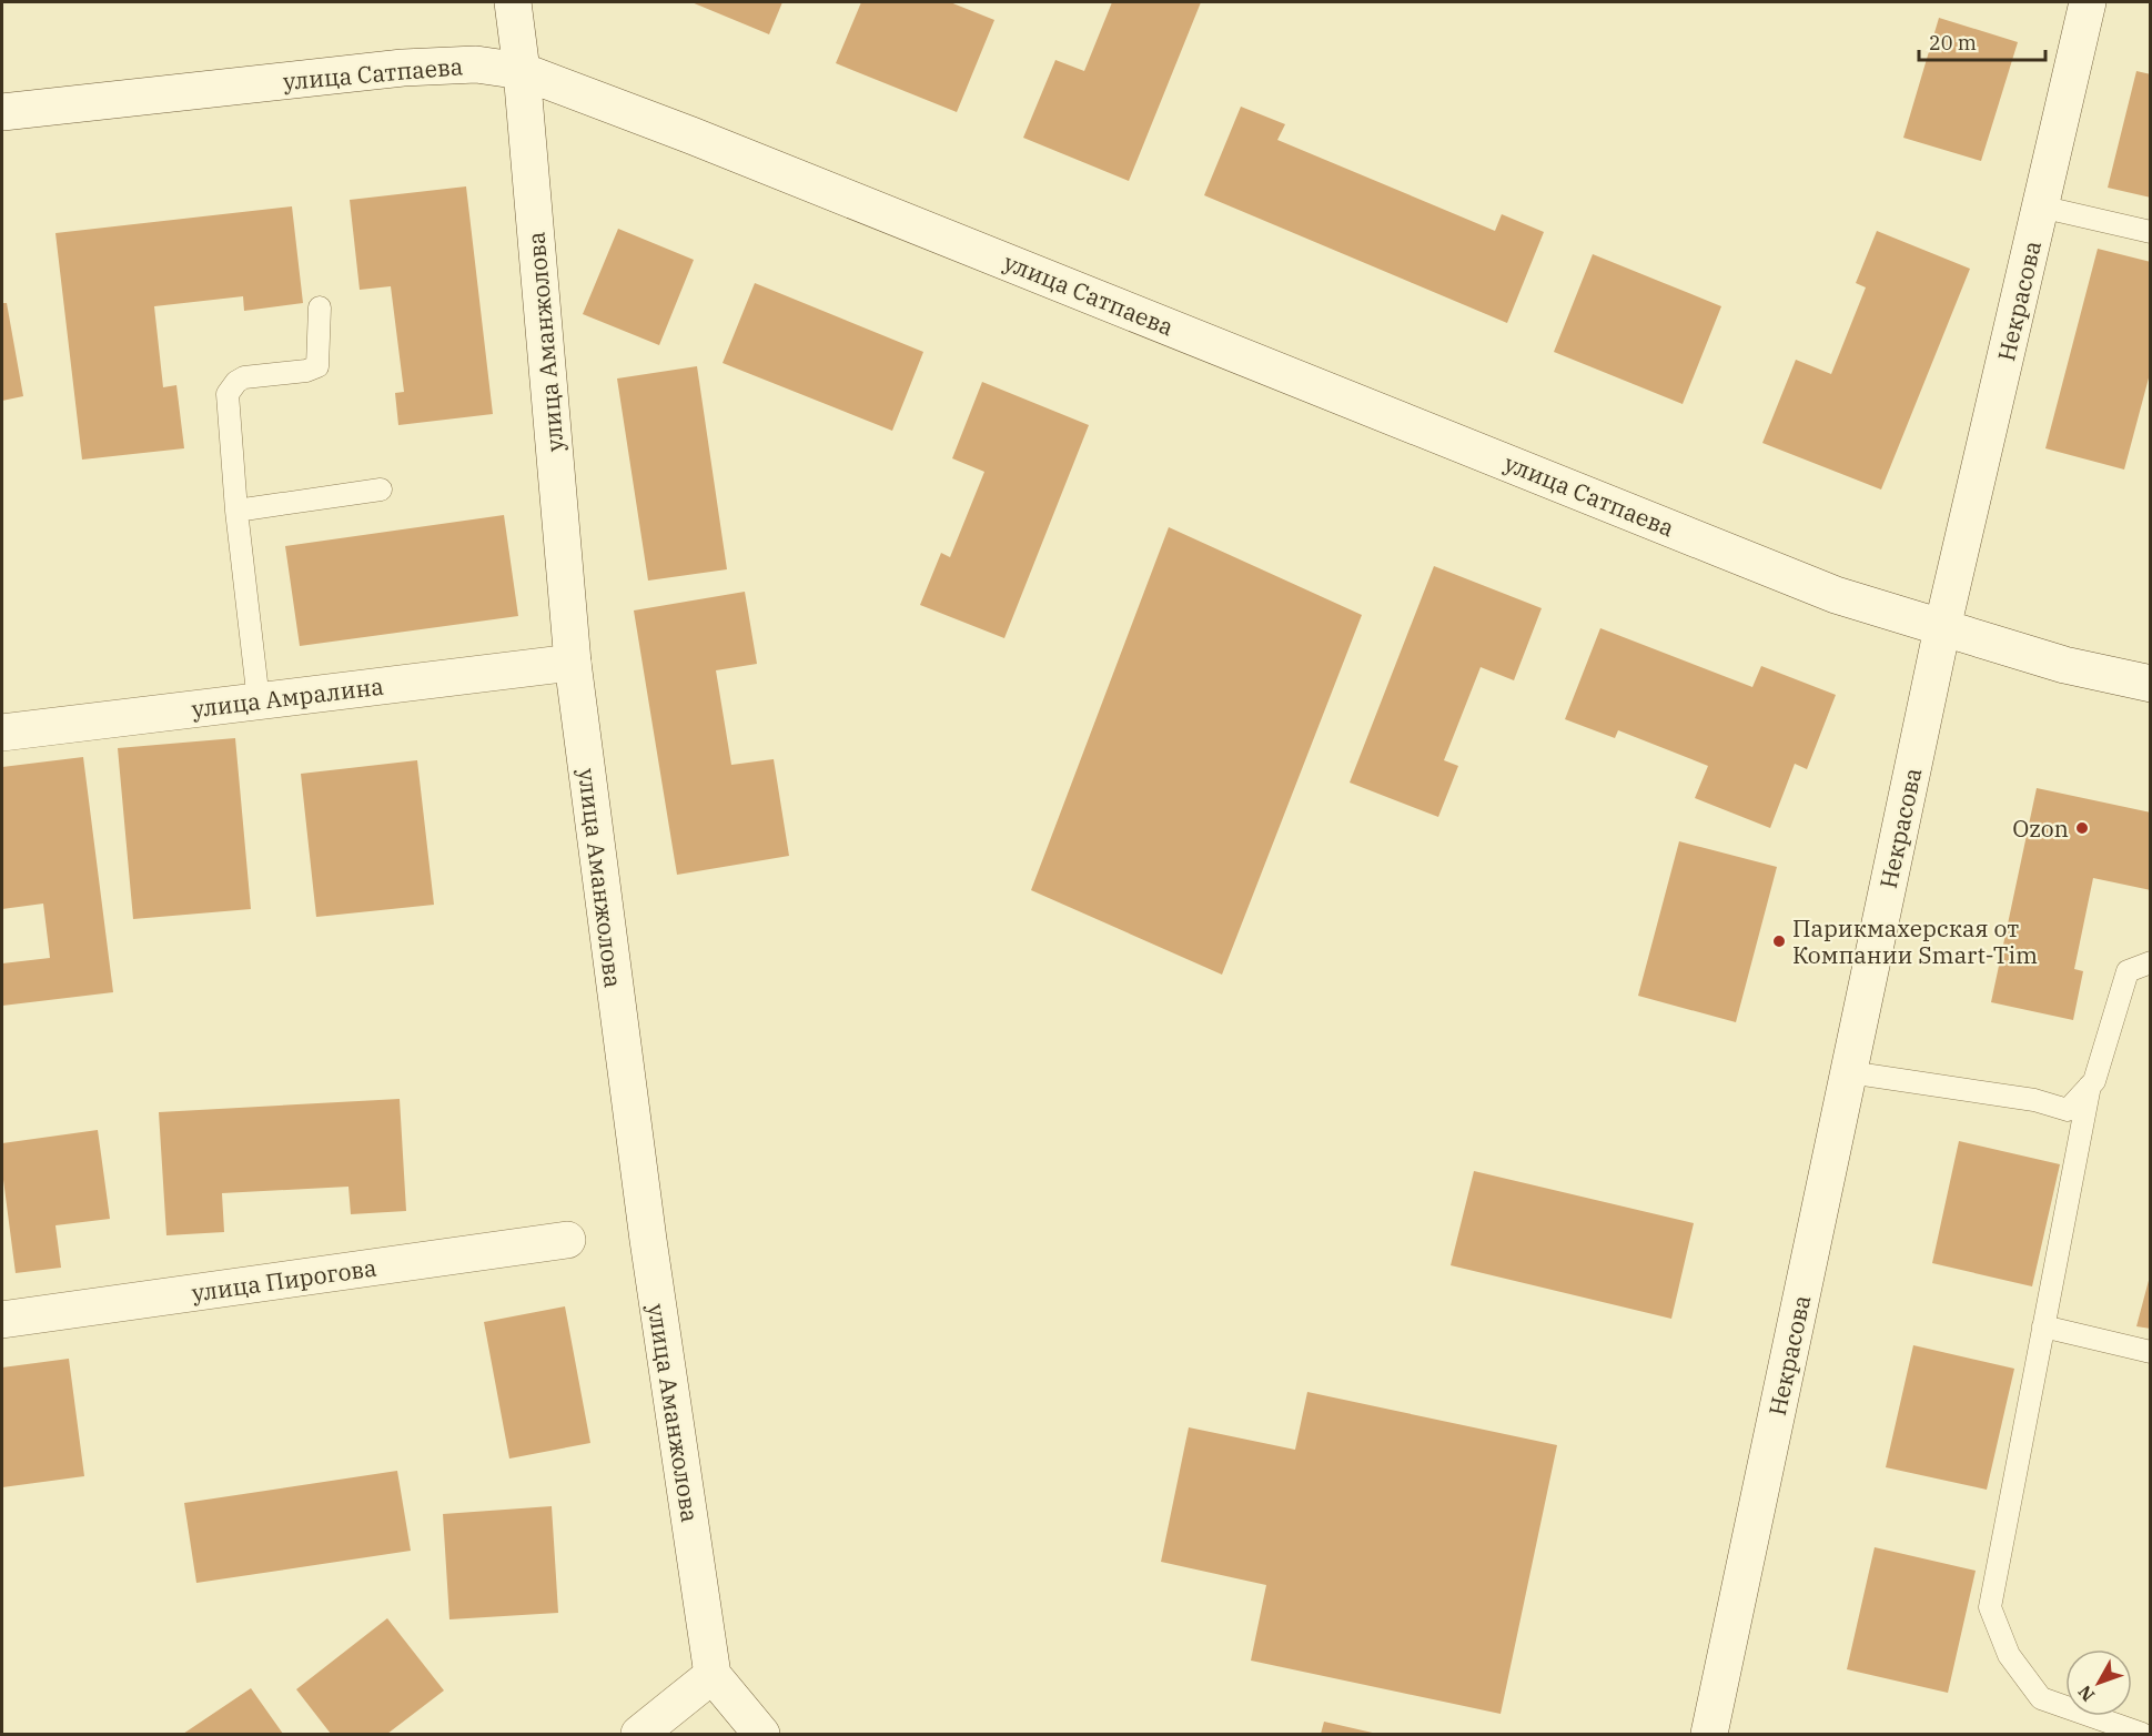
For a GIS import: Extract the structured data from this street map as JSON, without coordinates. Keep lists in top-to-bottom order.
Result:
{
  "streets": {
    "street": [
      "улица Сатпаева",
      "Некрасова",
      "улица Аманжолова",
      "улица Амралина",
      "улица Пирогова"
    ]
  },
  "crossings": [
    ["улица Сатпаева", "Некрасова"],
    ["улица Сатпаева", "улица Аманжолова"],
    ["улица Аманжолова", "улица Амралина"]
  ],
  "places": ["Ozon", "Парикмахерская от Компании Smart-Tim"],
  "scale_bar": "20 m",
  "north": "bottom left"
}
